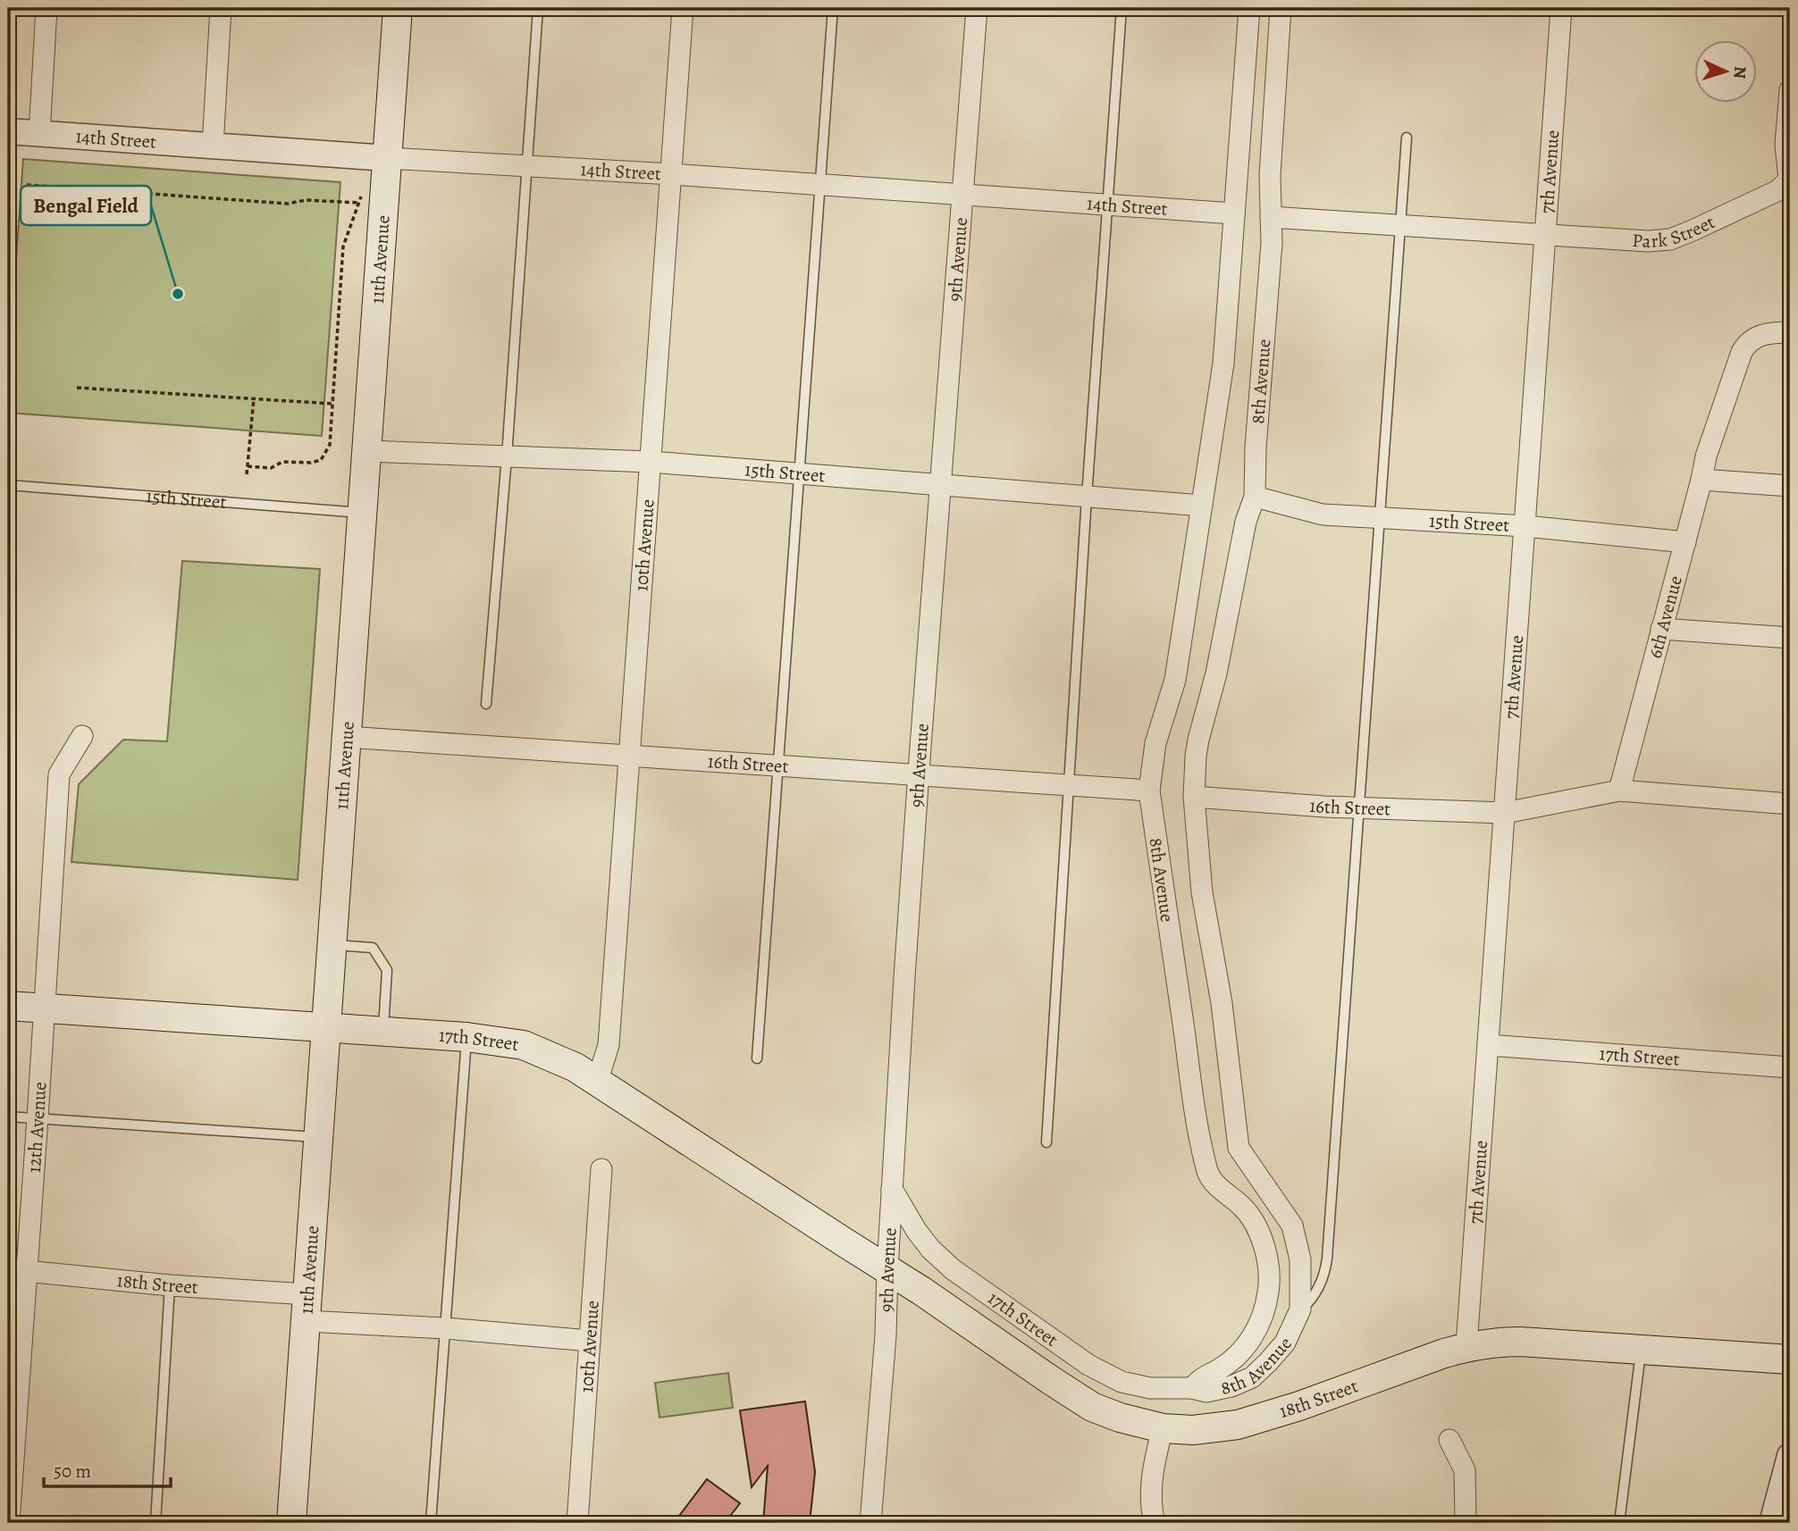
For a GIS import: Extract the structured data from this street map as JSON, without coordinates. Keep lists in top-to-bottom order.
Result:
{
  "streets": {
    "main road": ["11th Avenue", "17th Street", "18th Street"],
    "street": [
      "14th Street",
      "7th Avenue",
      "Park Street",
      "9th Avenue",
      "8th Avenue",
      "15th Street",
      "10th Avenue",
      "6th Avenue",
      "16th Street",
      "12th Avenue"
    ]
  },
  "crossings": [
    ["14th Street", "11th Avenue"],
    ["14th Street", "9th Avenue"],
    ["14th Street", "8th Avenue"],
    ["14th Street", "10th Avenue"],
    ["7th Avenue", "Park Street"],
    ["7th Avenue", "15th Street"],
    ["7th Avenue", "16th Street"],
    ["7th Avenue", "17th Street"],
    ["7th Avenue", "18th Street"],
    ["11th Avenue", "15th Street"],
    ["11th Avenue", "16th Street"],
    ["11th Avenue", "17th Street"],
    ["11th Avenue", "18th Street"],
    ["9th Avenue", "15th Street"],
    ["9th Avenue", "16th Street"],
    ["9th Avenue", "17th Street"],
    ["9th Avenue", "18th Street"],
    ["8th Avenue", "15th Street"],
    ["8th Avenue", "16th Street"],
    ["8th Avenue", "17th Street"],
    ["15th Street", "10th Avenue"],
    ["15th Street", "6th Avenue"],
    ["10th Avenue", "16th Street"],
    ["10th Avenue", "17th Street"],
    ["10th Avenue", "18th Street"],
    ["17th Street", "12th Avenue"],
    ["17th Street", "18th Street"],
    ["12th Avenue", "18th Street"]
  ],
  "places": ["Bengal Field"],
  "scale_bar": "50 m",
  "north": "right"
}
